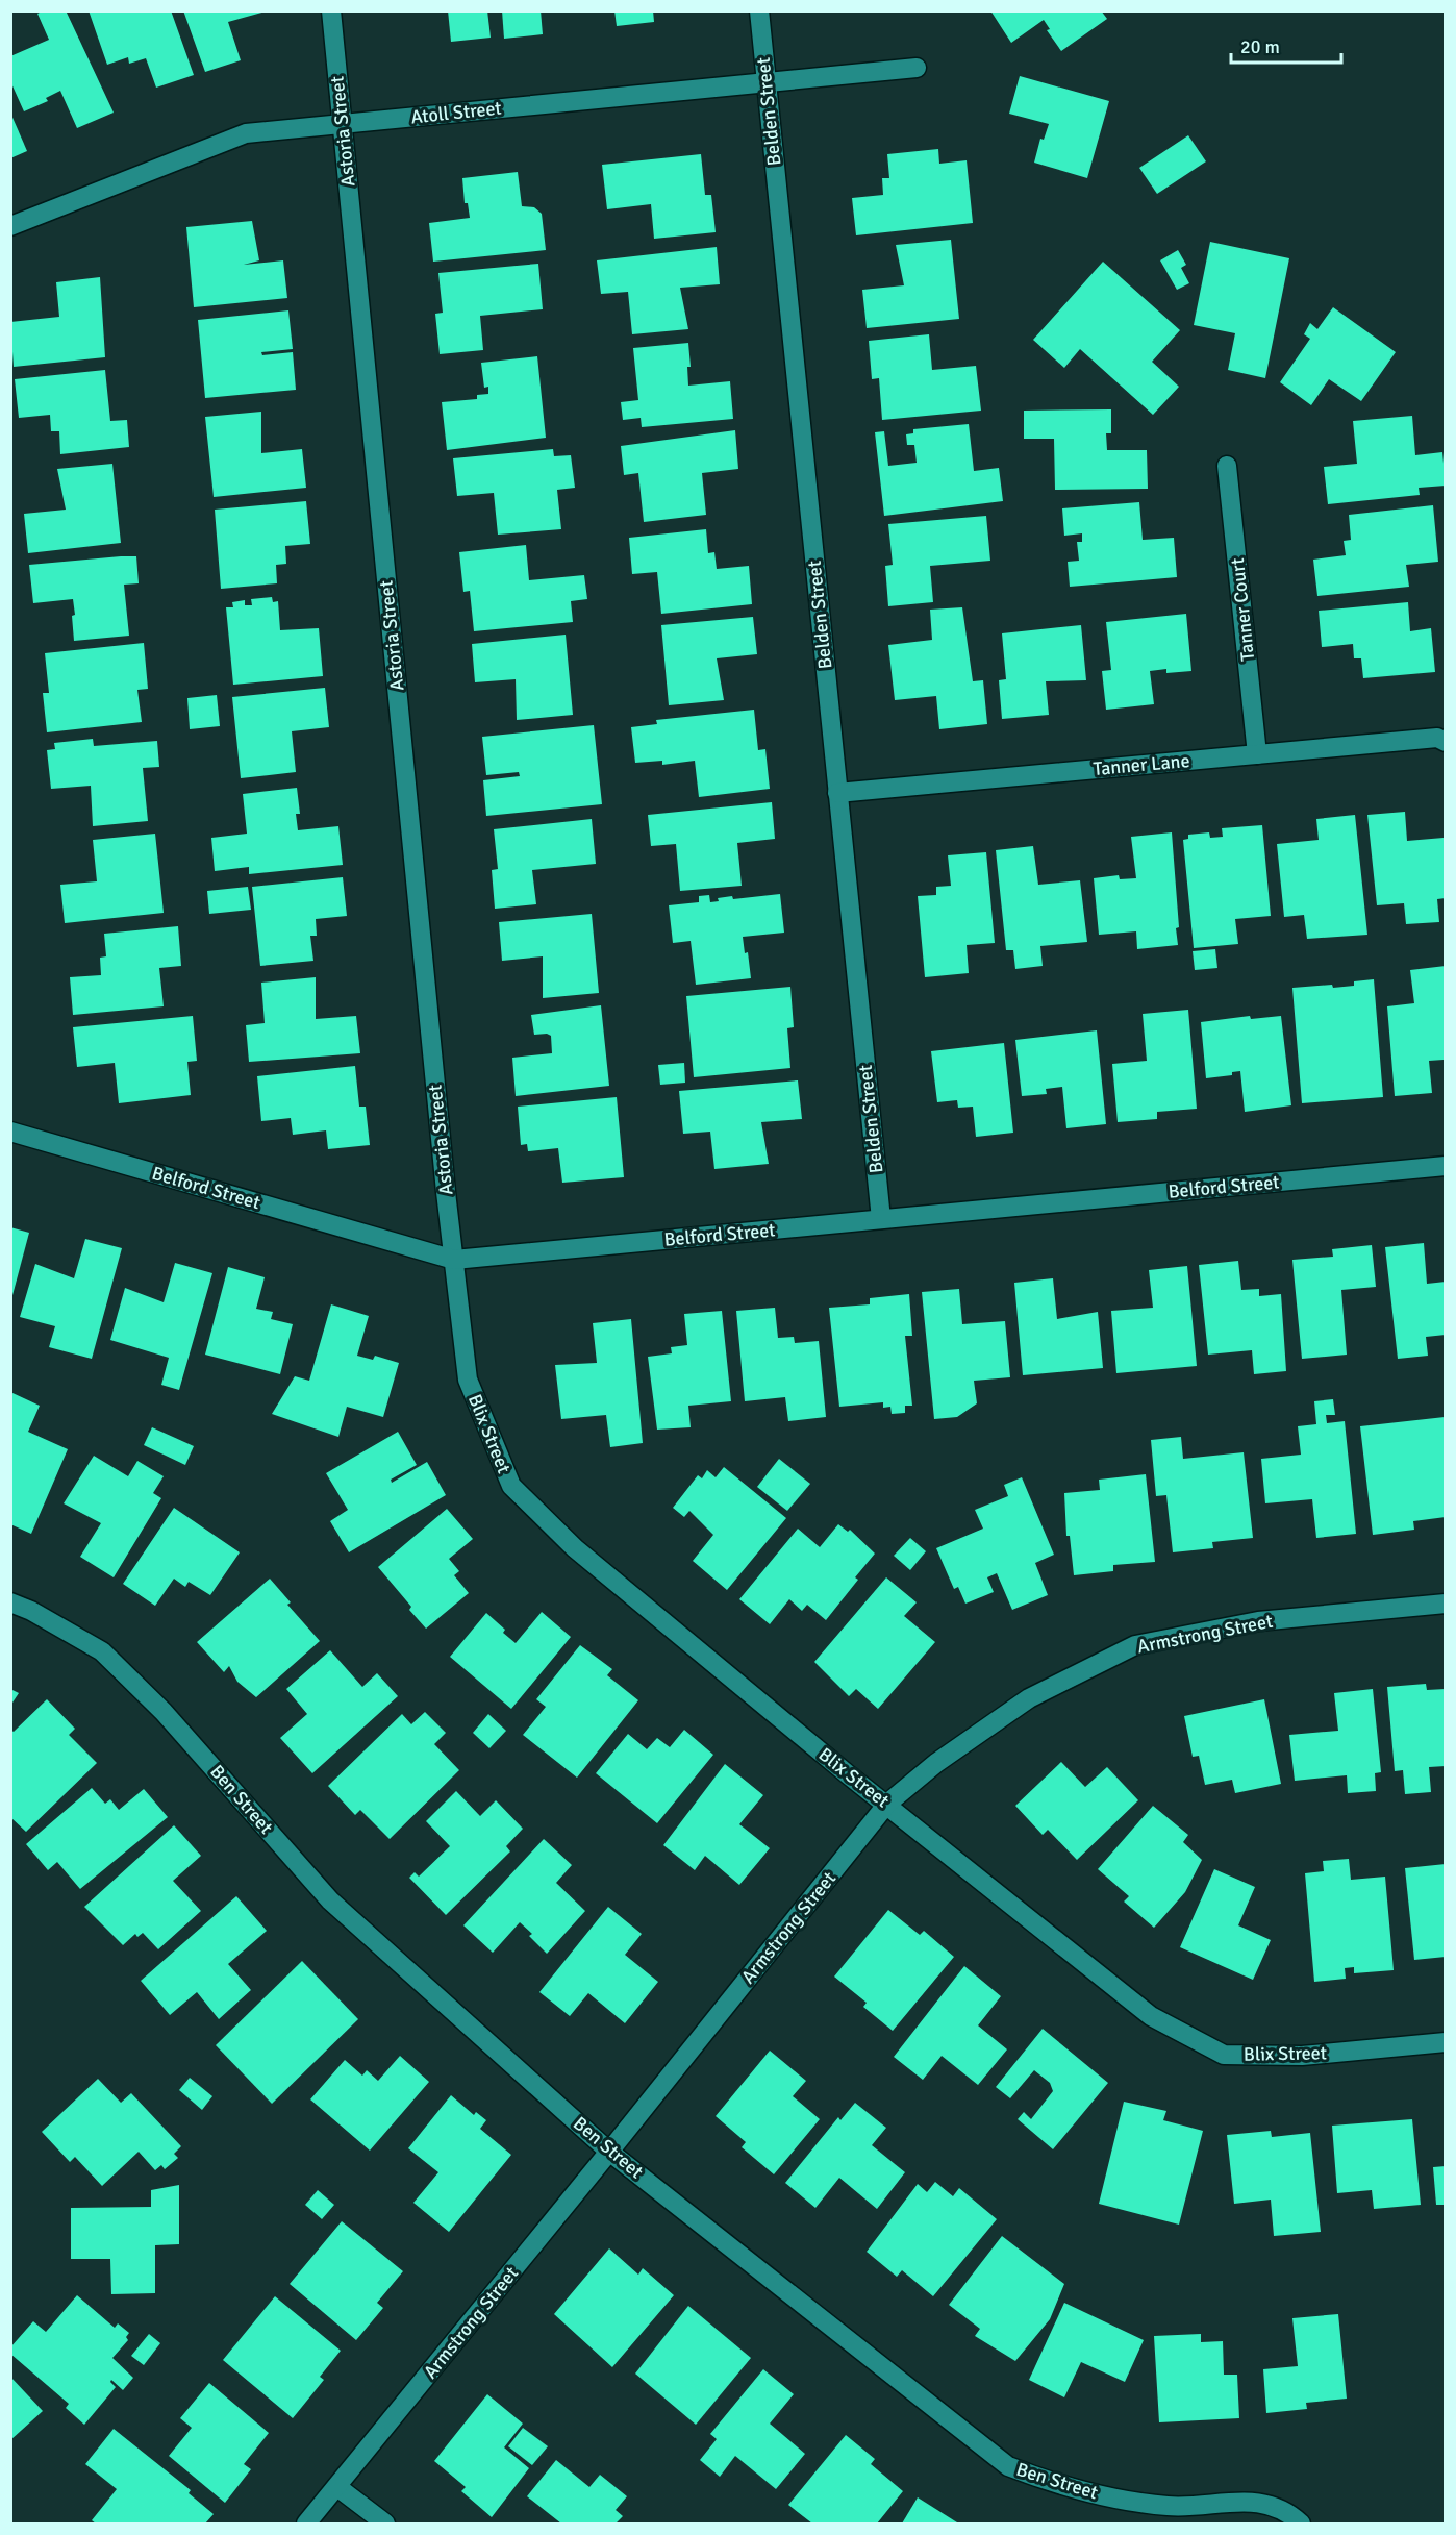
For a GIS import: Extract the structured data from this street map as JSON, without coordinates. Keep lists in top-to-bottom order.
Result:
{
  "streets": {
    "street": [
      "Belden Street",
      "Atoll Street",
      "Astoria Street",
      "Tanner Court",
      "Tanner Lane",
      "Belford Street",
      "Blix Street",
      "Armstrong Street",
      "Ben Street"
    ]
  },
  "crossings": [
    ["Belden Street", "Atoll Street"],
    ["Belden Street", "Tanner Lane"],
    ["Belden Street", "Belford Street"],
    ["Atoll Street", "Astoria Street"],
    ["Astoria Street", "Belford Street"],
    ["Astoria Street", "Blix Street"],
    ["Tanner Court", "Tanner Lane"],
    ["Belford Street", "Blix Street"],
    ["Blix Street", "Armstrong Street"],
    ["Armstrong Street", "Ben Street"]
  ],
  "scale_bar": "20 m"
}
